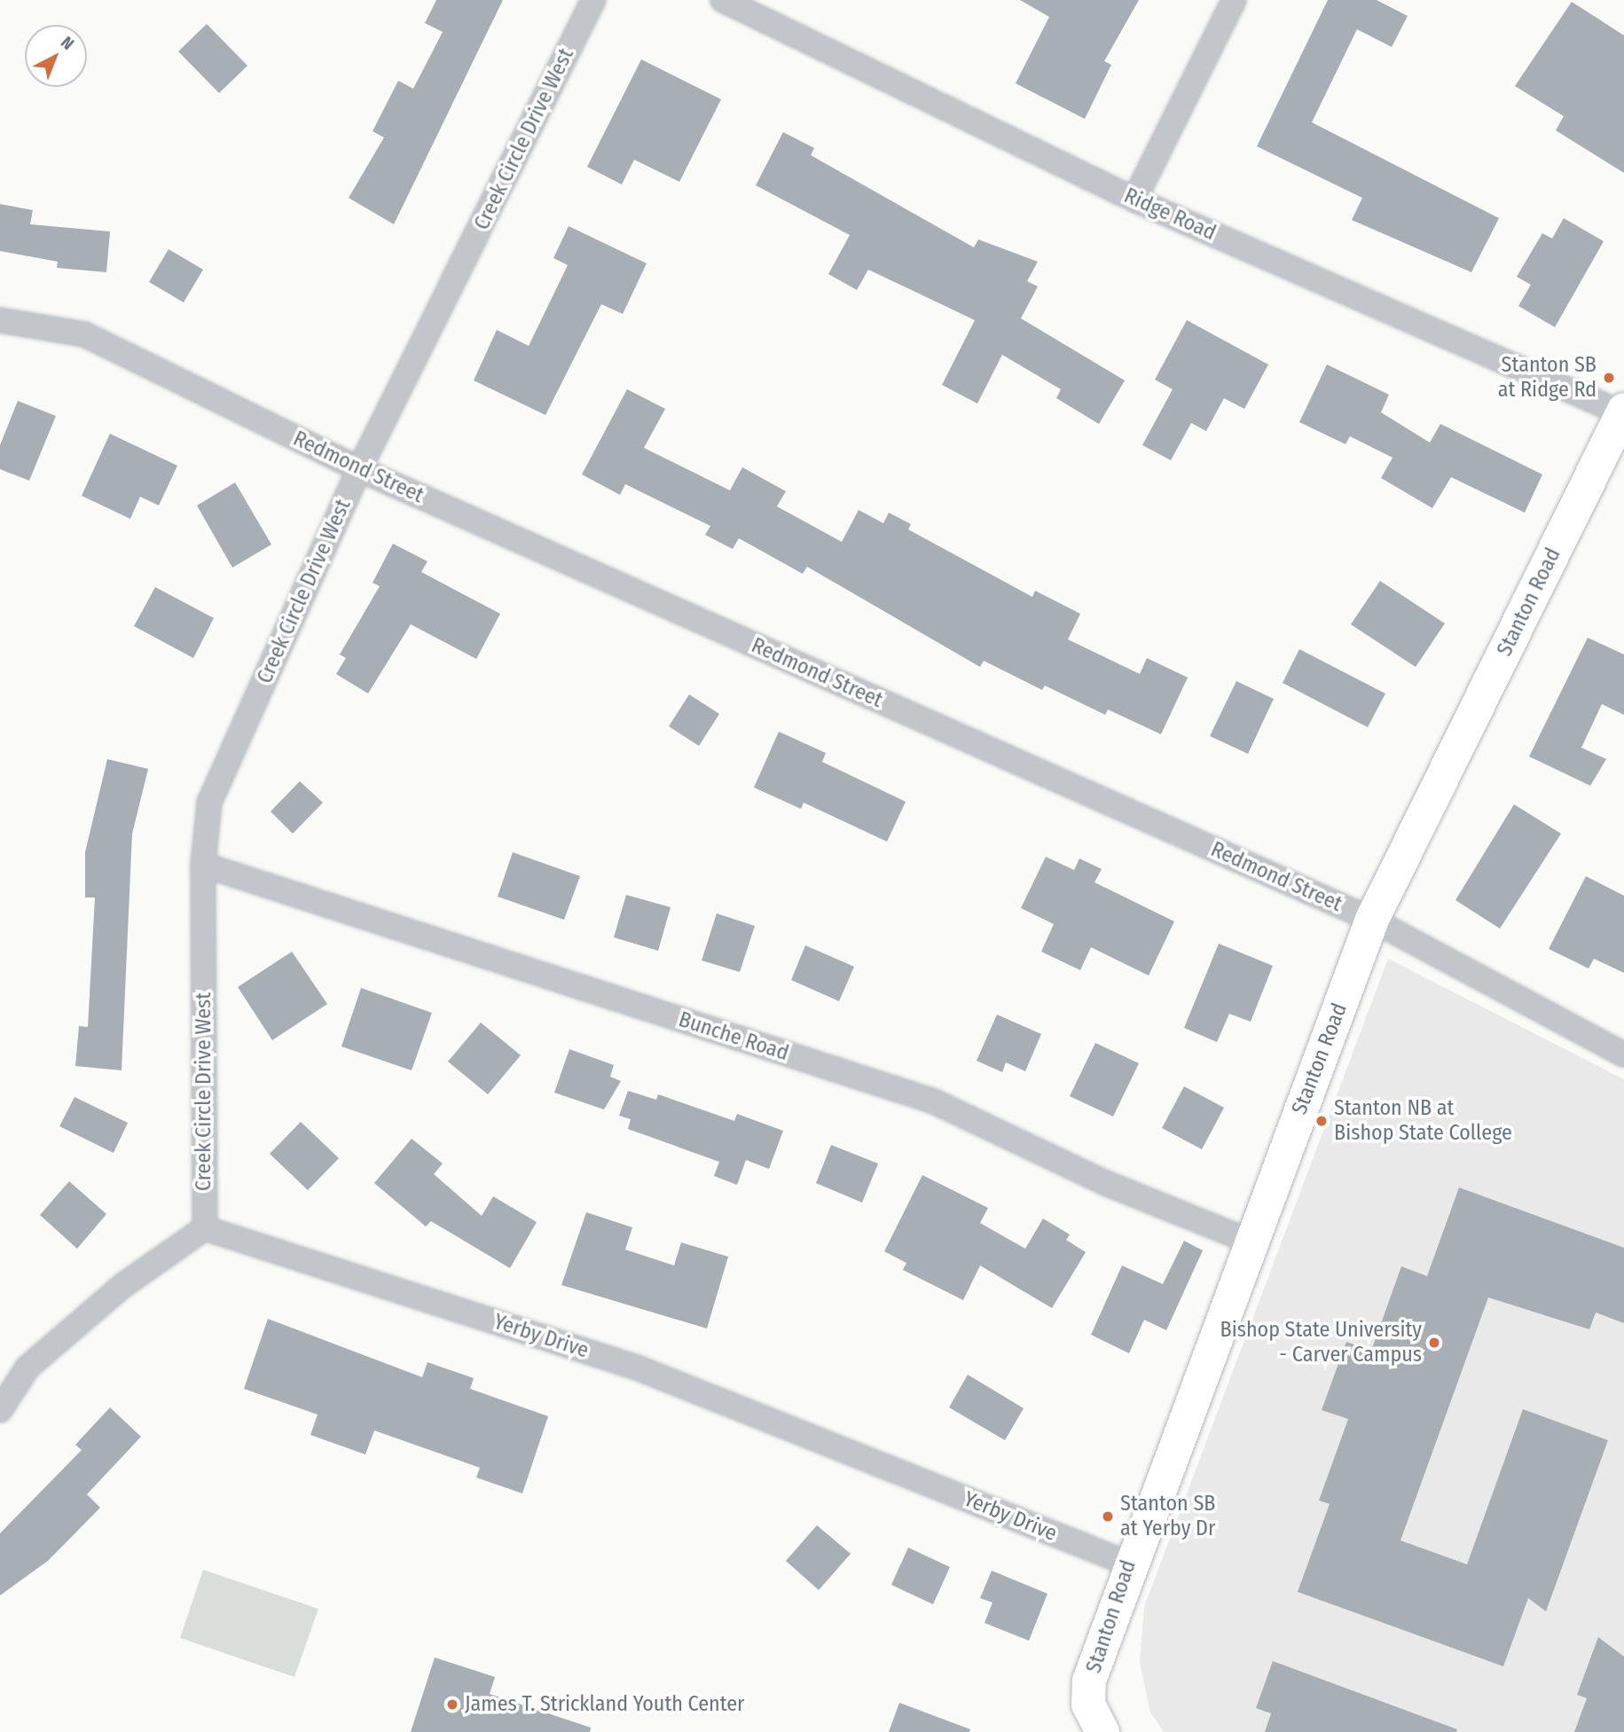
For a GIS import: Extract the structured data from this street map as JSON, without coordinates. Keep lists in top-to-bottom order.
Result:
{
  "streets": {
    "street": [
      "Creek Circle Drive West",
      "Ridge Road",
      "Redmond Street",
      "Stanton Road",
      "Bunche Road",
      "Yerby Drive"
    ]
  },
  "crossings": [
    ["Creek Circle Drive West", "Redmond Street"],
    ["Creek Circle Drive West", "Bunche Road"],
    ["Creek Circle Drive West", "Yerby Drive"],
    ["Ridge Road", "Stanton Road"],
    ["Redmond Street", "Stanton Road"],
    ["Stanton Road", "Bunche Road"],
    ["Stanton Road", "Yerby Drive"]
  ],
  "places": [
    "Stanton SB at Ridge Rd",
    "Stanton NB at Bishop State College",
    "Bishop State University - Carver Campus",
    "Stanton SB at Yerby Dr",
    "James T. Strickland Youth Center"
  ],
  "north": "top right"
}
